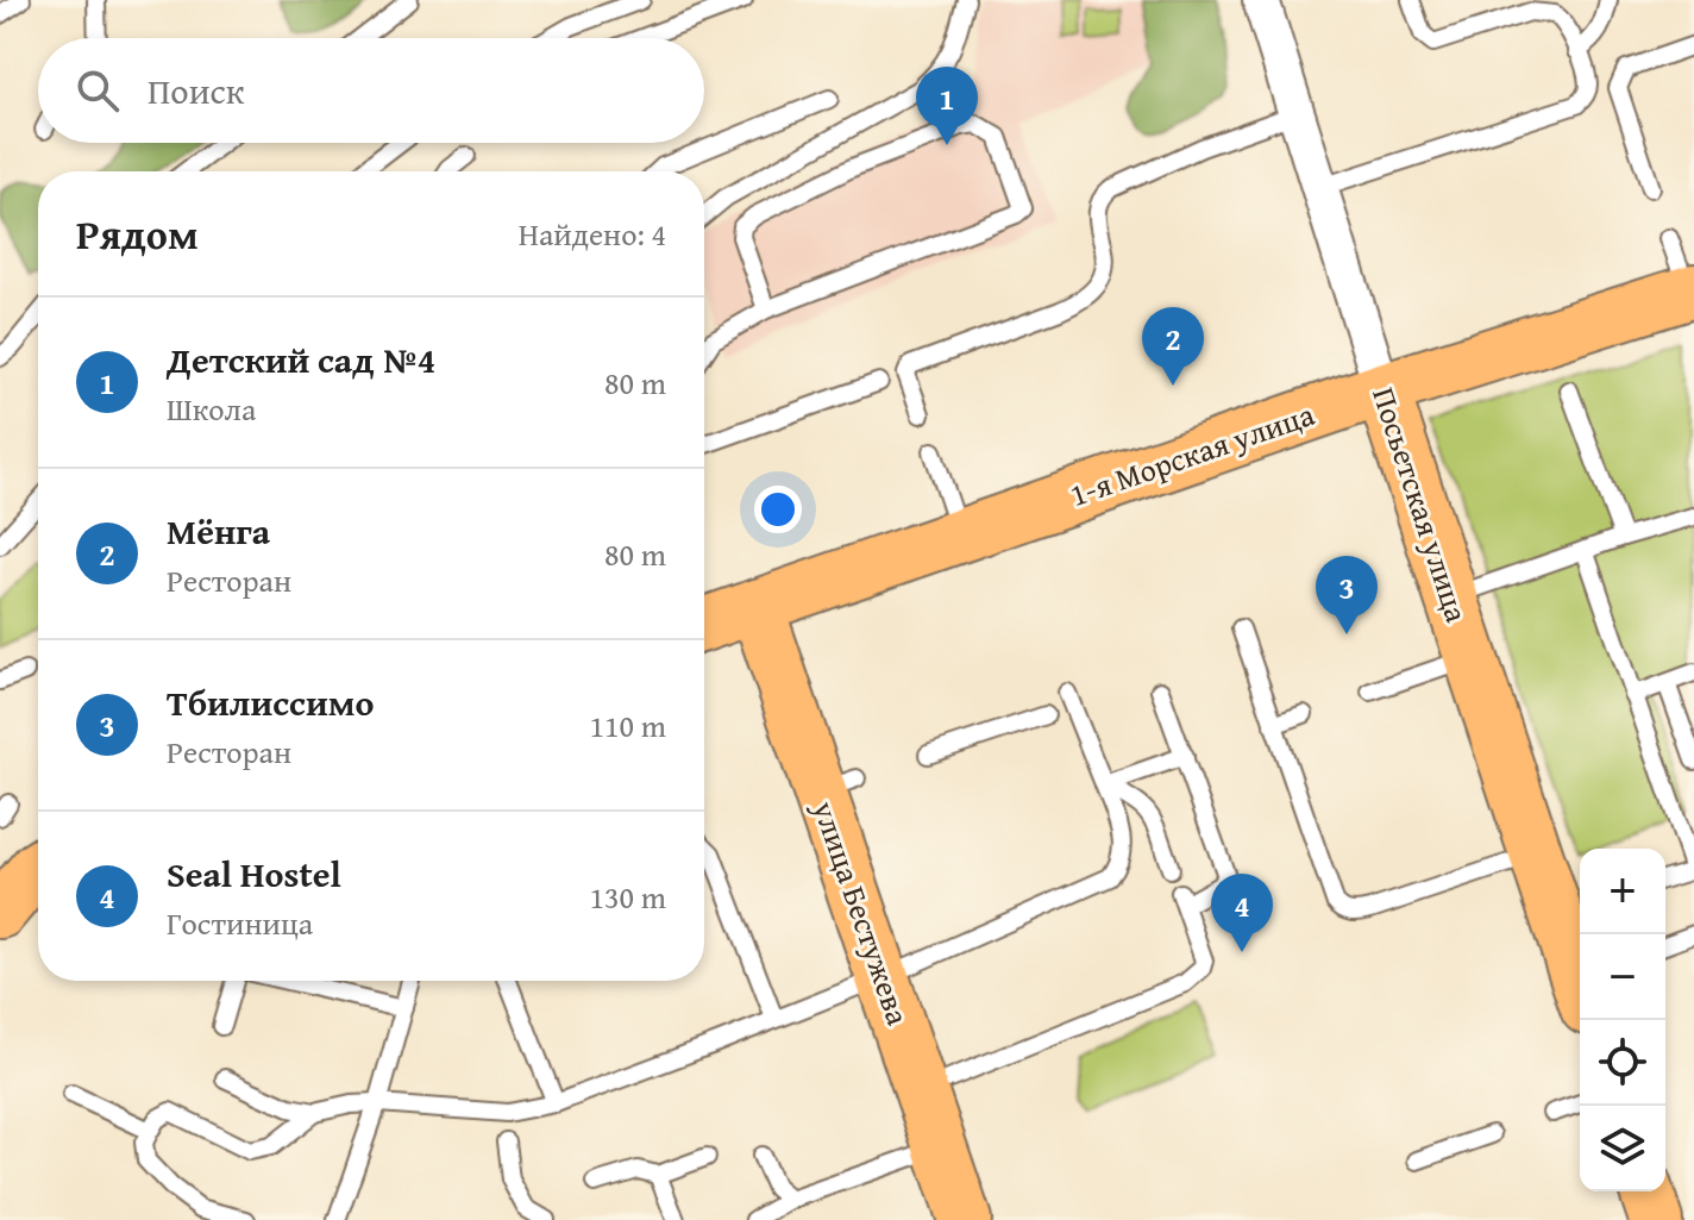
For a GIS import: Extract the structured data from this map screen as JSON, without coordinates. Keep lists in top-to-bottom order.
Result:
{
  "streets": {
    "main road": ["1-я Морская улица", "Посьетская улица", "улица Бестужева"]
  },
  "crossings": [
    ["1-я Морская улица", "Посьетская улица"],
    ["1-я Морская улица", "улица Бестужева"]
  ],
  "page": {
    "search": "Поиск",
    "pins": [
      "1",
      "2",
      "3",
      "4"
    ],
    "heading": ["Рядом", "Найдено: 4"],
    "list": [
      {
        "mark": "1",
        "name": "Детский сад №4",
        "note": "Школа",
        "value": "80 m"
      },
      {
        "mark": "2",
        "name": "Мёнга",
        "note": "Ресторан",
        "value": "80 m"
      },
      {
        "mark": "3",
        "name": "Тбилиссимо",
        "note": "Ресторан",
        "value": "110 m"
      },
      {
        "mark": "4",
        "name": "Seal Hostel",
        "note": "Гостиница",
        "value": "130 m"
      }
    ],
    "map_buttons": ["+", "−"]
  }
}
